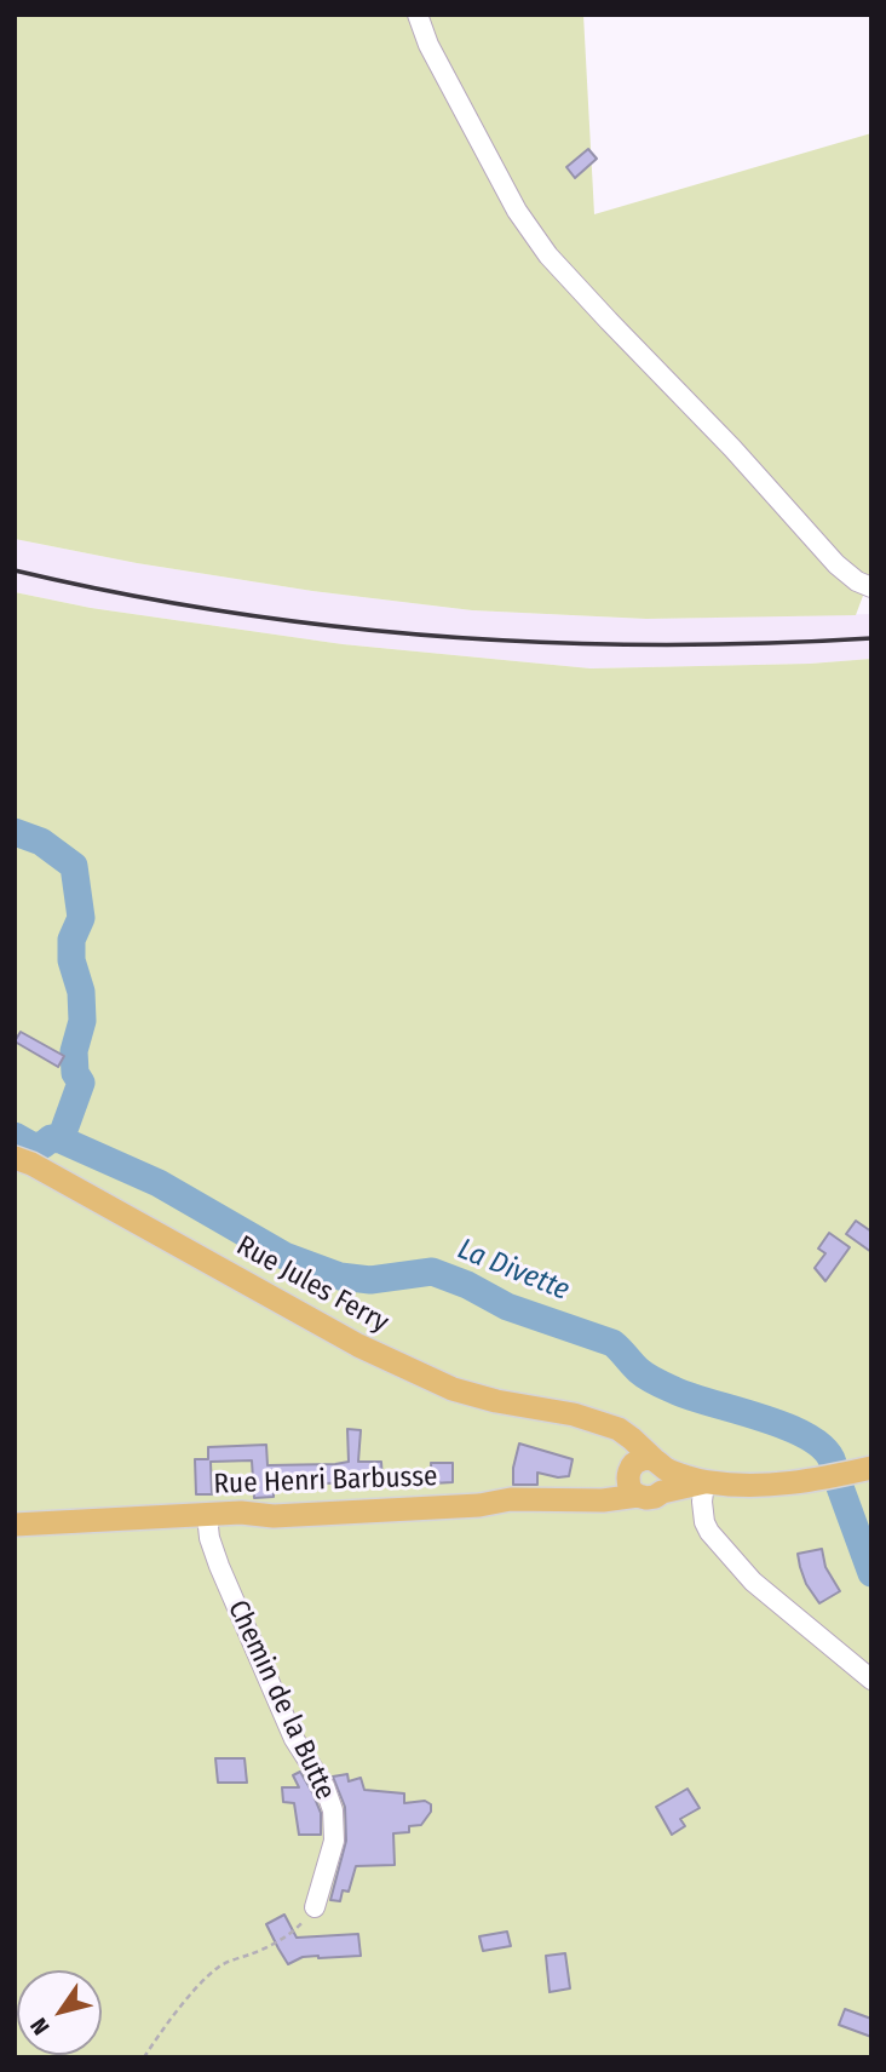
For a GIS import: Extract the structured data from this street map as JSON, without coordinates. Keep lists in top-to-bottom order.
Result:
{
  "streets": {
    "main road": ["Rue Jules Ferry", "Rue Henri Barbusse"],
    "street": ["Chemin de la Butte"]
  },
  "crossings": [
    ["Rue Jules Ferry", "Rue Henri Barbusse"],
    ["Rue Henri Barbusse", "Chemin de la Butte"]
  ],
  "water": ["La Divette"],
  "north": "bottom left"
}
